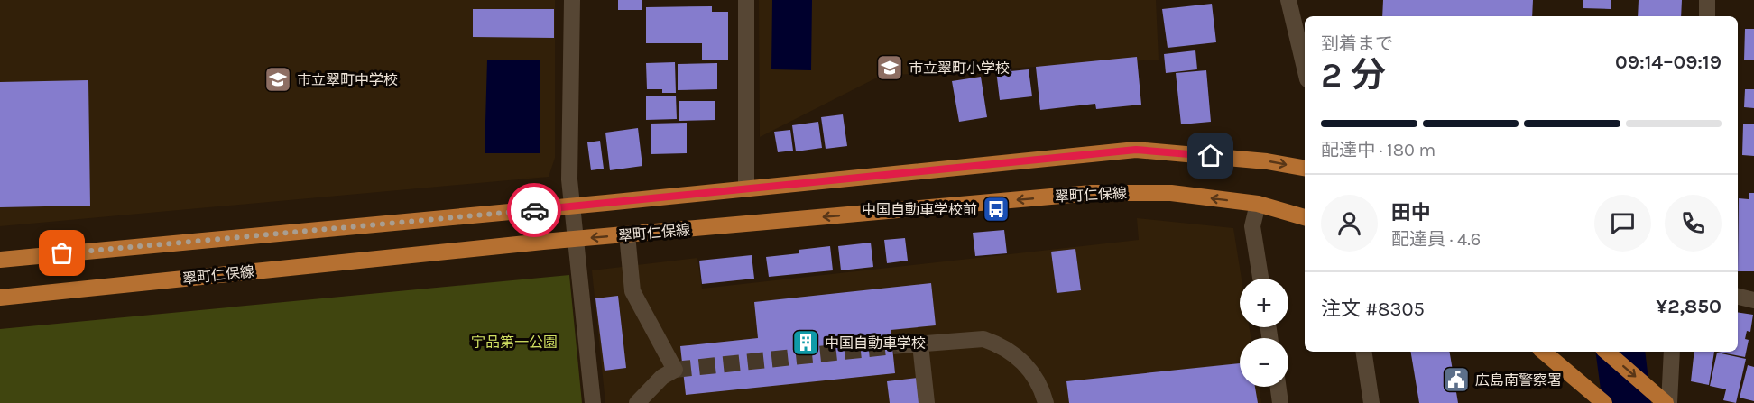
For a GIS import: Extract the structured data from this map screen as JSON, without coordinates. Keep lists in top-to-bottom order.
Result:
{
  "streets": {
    "main road": ["翠町仁保線"]
  },
  "parks": ["宇品第一公園"],
  "places": {
    "school or university": ["市立翠町小学校", "市立翠町中学校"],
    "bus stop": ["中国自動車学校前"],
    "building": ["中国自動車学校"],
    "public building": ["広島南警察署"]
  },
  "page": {
    "heading": ["2 分", "到着まで", "09:14–09:19"],
    "panel": [
      "田中",
      "配達員 · 4.6",
      "注文 #8305",
      "¥2,850"
    ],
    "bar": "配達中 · 180 m",
    "map_buttons": ["+", "−"]
  }
}
